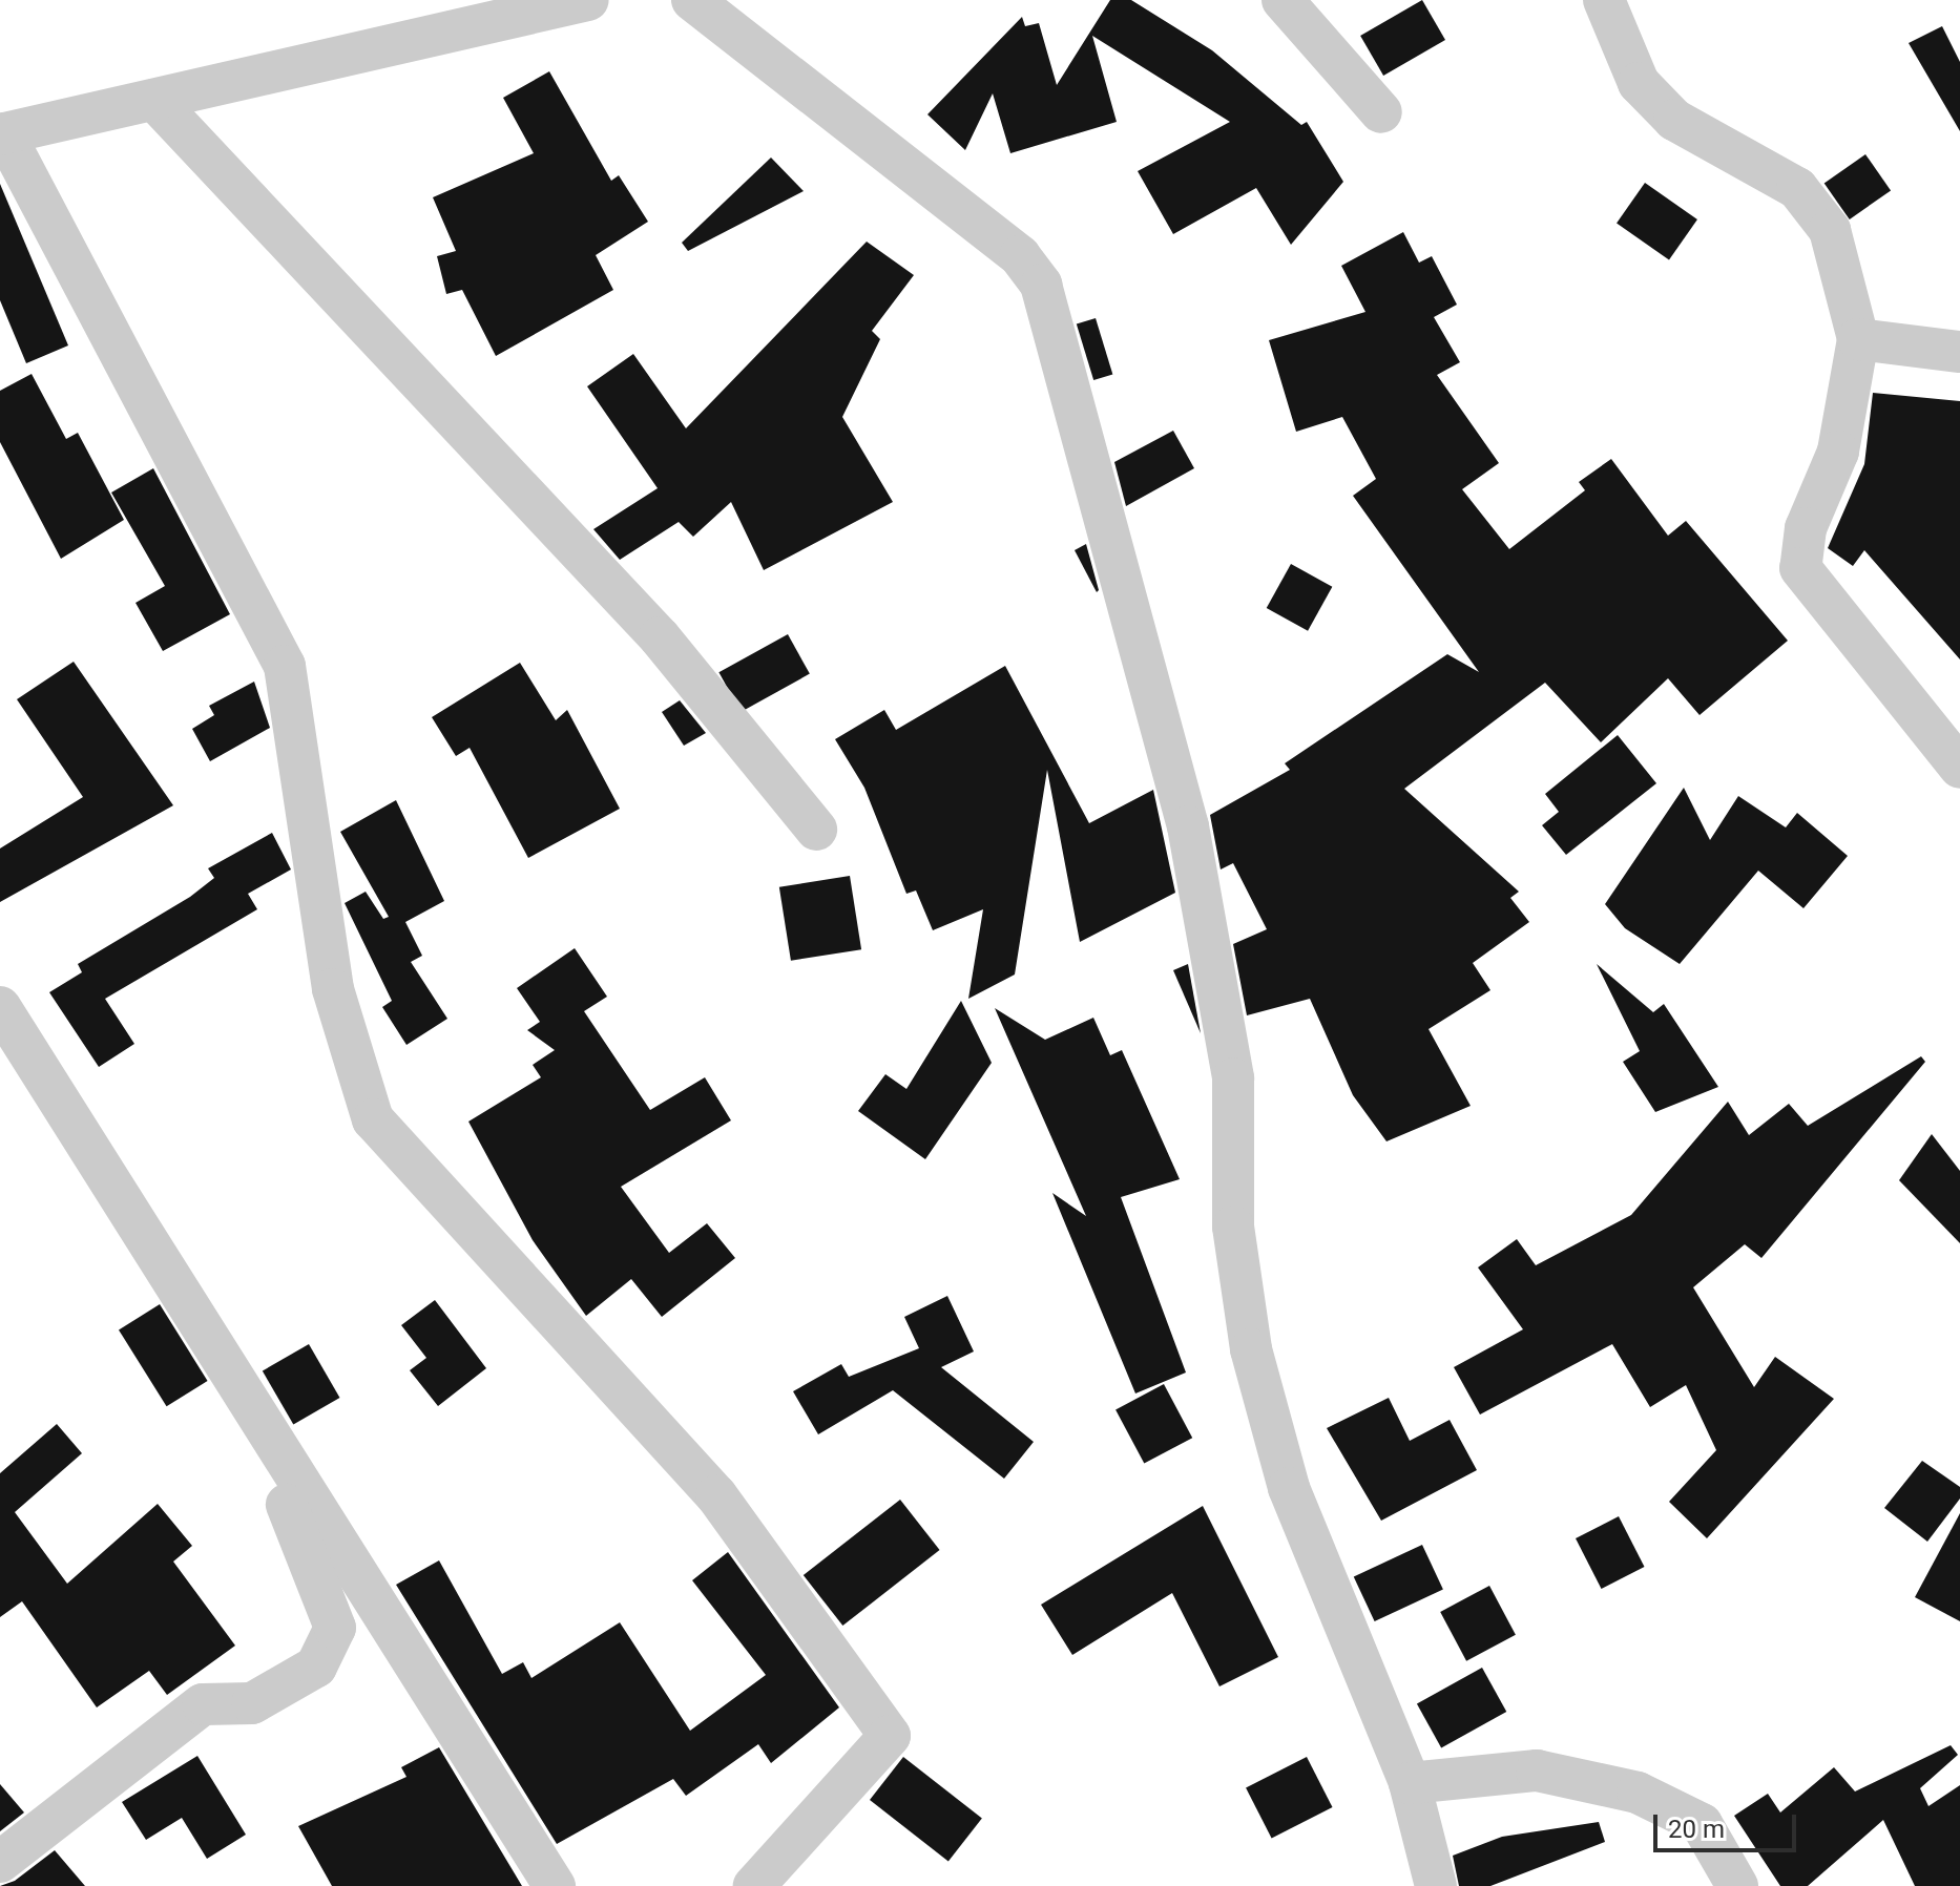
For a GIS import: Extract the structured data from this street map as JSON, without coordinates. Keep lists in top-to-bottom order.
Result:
{
  "scale_bar": "20 m"
}
